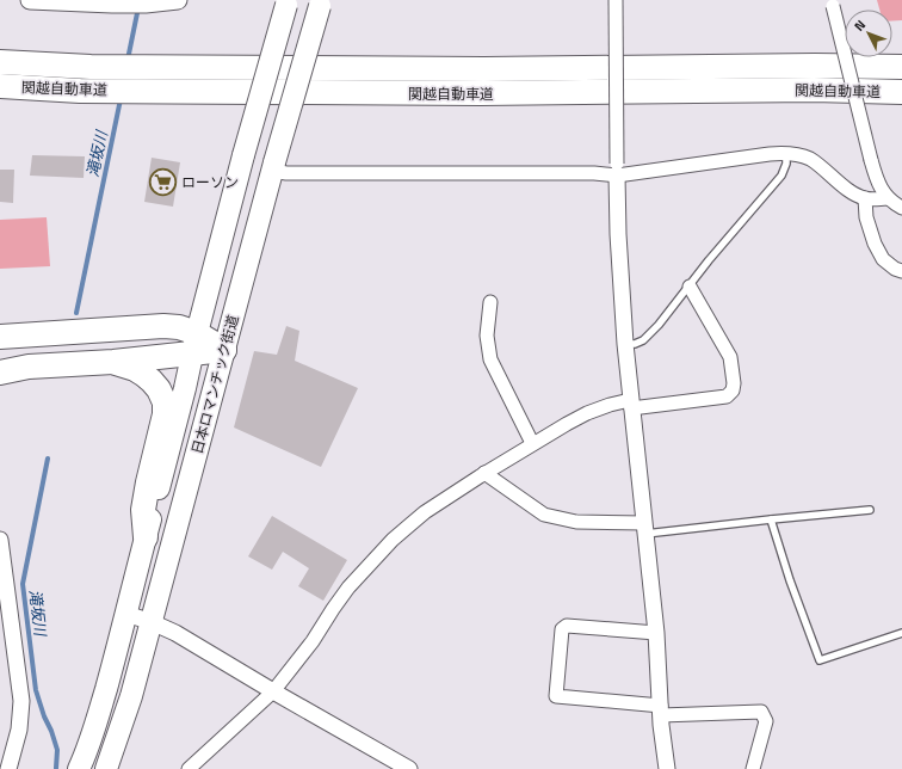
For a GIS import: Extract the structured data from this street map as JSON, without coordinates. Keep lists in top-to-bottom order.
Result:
{
  "streets": {
    "highway": ["関越自動車道", "日本ロマンチック街道"]
  },
  "water": ["滝坂川"],
  "places": {
    "supermarket": ["ローソン"]
  },
  "north": "top left"
}
